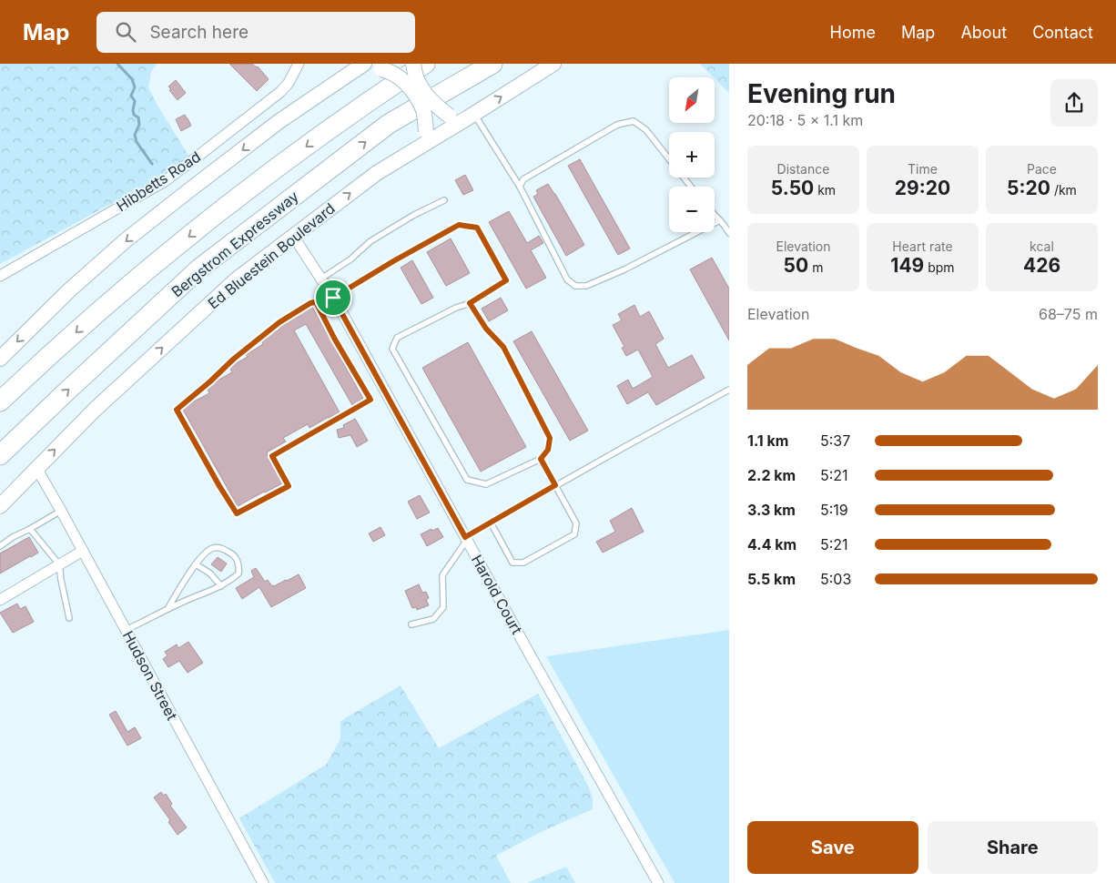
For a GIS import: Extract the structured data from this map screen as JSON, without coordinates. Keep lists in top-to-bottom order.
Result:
{
  "streets": {
    "highway": ["Bergstrom Expressway"],
    "main road": ["Ed Bluestein Boulevard"],
    "street": ["Hibbetts Road", "Harold Court", "Hudson Street"]
  },
  "crossings": [
    ["Ed Bluestein Boulevard", "Harold Court"],
    ["Ed Bluestein Boulevard", "Hudson Street"]
  ],
  "north": "bottom left",
  "page": {
    "header": "Map",
    "search": "Search here",
    "nav": [
      "Home",
      "Map",
      "About",
      "Contact"
    ],
    "heading": ["Evening run", "20:18 · 5 × 1.1 km"],
    "map_buttons": ["+", "−"],
    "stats": [
      ["Distance", "5.50 km"],
      ["Time", "29:20"],
      ["Pace", "5:20 /km"],
      ["Elevation", "50 m"],
      ["Heart rate", "149 bpm"],
      ["kcal", "426"]
    ],
    "chart": ["Elevation", "68–75 m"],
    "list": [
      {
        "name": "1.1 km",
        "note": "5:37"
      },
      {
        "name": "2.2 km",
        "note": "5:21"
      },
      {
        "name": "3.3 km",
        "note": "5:19"
      },
      {
        "name": "4.4 km",
        "note": "5:21"
      },
      {
        "name": "5.5 km",
        "note": "5:03"
      }
    ],
    "buttons": ["Save", "Share"]
  }
}
